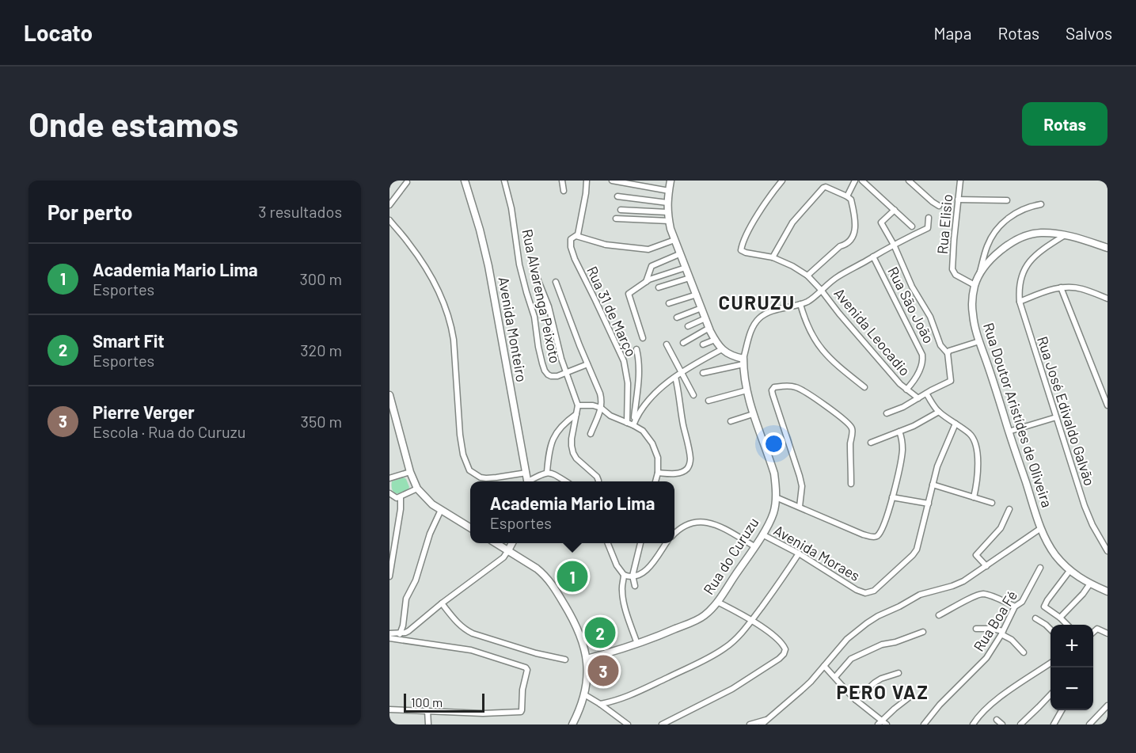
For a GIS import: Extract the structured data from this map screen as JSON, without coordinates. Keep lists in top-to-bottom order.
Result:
{
  "streets": {
    "street": [
      "Rua Elisio",
      "Rua Alvarenga Peixoto",
      "Rua São João",
      "Rua 31 de Março",
      "Avenida Monteiro",
      "Avenida Leocadio",
      "Rua José Edivaldo Galvão",
      "Rua Doutor Aristídes de Oliveira",
      "Avenida Moraes",
      "Rua do Curuzu",
      "Rua Boa Fé"
    ]
  },
  "crossings": [
    ["Rua Elisio", "Rua Doutor Aristídes de Oliveira"],
    ["Rua São João", "Avenida Leocadio"],
    ["Rua José Edivaldo Galvão", "Rua Doutor Aristídes de Oliveira"],
    ["Avenida Moraes", "Rua do Curuzu"]
  ],
  "districts": ["CURUZU", "PERO VAZ"],
  "scale_bar": "100 m",
  "page": {
    "header": "Locato",
    "nav": ["Mapa", "Rotas", "Salvos"],
    "buttons": "Rotas",
    "title": "Onde estamos",
    "heading": ["Por perto", "3 resultados"],
    "list": [
      {
        "mark": "1",
        "name": "Academia Mario Lima",
        "note": "Esportes",
        "value": "300 m"
      },
      {
        "mark": "2",
        "name": "Smart Fit",
        "note": "Esportes",
        "value": "320 m"
      },
      {
        "mark": "3",
        "name": "Pierre Verger",
        "note": "Escola · Rua do Curuzu",
        "value": "350 m"
      }
    ],
    "popup": ["Academia Mario Lima", "Esportes"],
    "pins": ["1", "2", "3"],
    "map_buttons": ["+", "−"],
    "scale": "100 m"
  }
}
